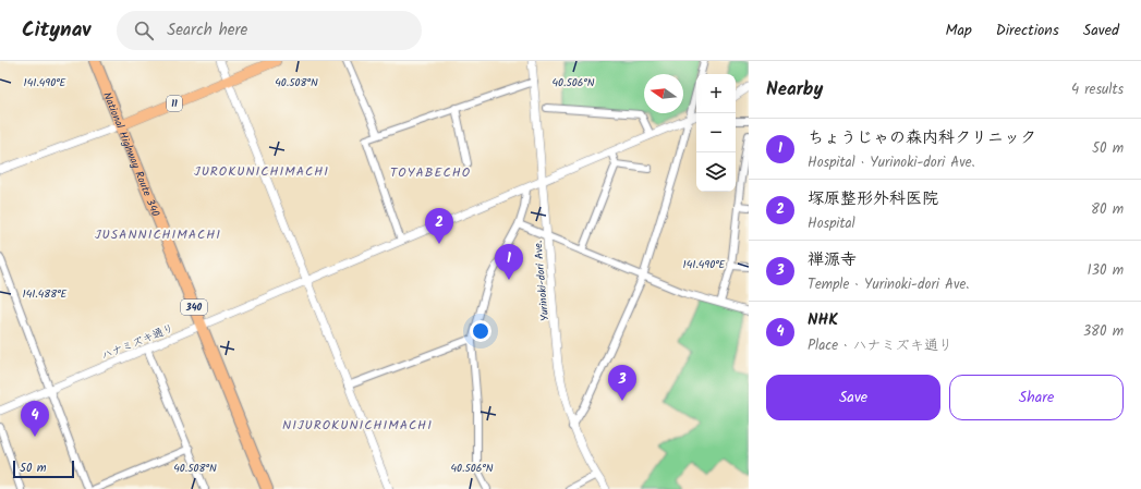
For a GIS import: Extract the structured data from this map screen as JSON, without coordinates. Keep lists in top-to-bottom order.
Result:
{
  "streets": {
    "highway": ["National Highway Route 340", "340"],
    "main road": ["11"],
    "street": ["Yurinoki-dori Ave.", "ハナミズキ通り"]
  },
  "crossings": [
    ["11", "National Highway Route 340"],
    ["National Highway Route 340", "ハナミズキ通り"],
    ["Yurinoki-dori Ave.", "ハナミズキ通り"]
  ],
  "districts": [
    "JUROKUNICHIMACHI",
    "TOYABECHO",
    "JUSANNICHIMACHI",
    "NIJUROKUNICHIMACHI"
  ],
  "scale_bar": "50 m",
  "north": "left",
  "page": {
    "header": "Citynav",
    "search": "Search here",
    "nav": ["Map", "Directions", "Saved"],
    "heading": ["Nearby", "4 results"],
    "map_buttons": ["+", "−"],
    "list": [
      {
        "mark": "1",
        "name": "ちょうじゃの森内科クリニック",
        "note": "Hospital · Yurinoki-dori Ave.",
        "value": "50 m"
      },
      {
        "mark": "2",
        "name": "塚原整形外科医院",
        "note": "Hospital",
        "value": "80 m"
      },
      {
        "mark": "3",
        "name": "禅源寺",
        "note": "Temple · Yurinoki-dori Ave.",
        "value": "130 m"
      },
      {
        "mark": "4",
        "name": "NHK",
        "note": "Place · ハナミズキ通り",
        "value": "380 m"
      }
    ],
    "pins": [
      "2",
      "1",
      "3",
      "4"
    ],
    "buttons": ["Save", "Share"],
    "scale": "50 m"
  },
  "coordinates": [
    "141.490°E",
    "40.508°N",
    "40.506°N",
    "141.488°E"
  ]
}
